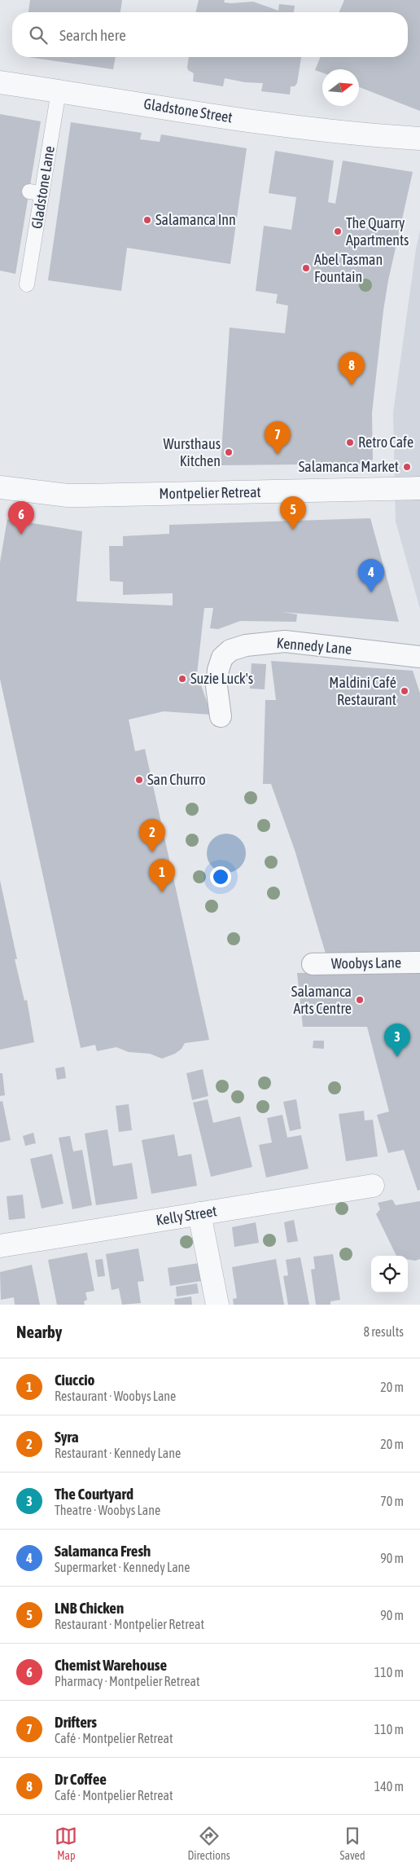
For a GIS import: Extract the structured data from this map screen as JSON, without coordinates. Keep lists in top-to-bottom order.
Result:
{
  "streets": {
    "street": [
      "Gladstone Street",
      "Montpelier Retreat",
      "Kennedy Lane",
      "Woobys Lane",
      "Kelly Street"
    ],
    "lane": ["Gladstone Lane"]
  },
  "crossings": [
    ["Gladstone Street", "Gladstone Lane"]
  ],
  "places": [
    "Salamanca Inn",
    "The Quarry Apartments",
    "Abel Tasman Fountain",
    "Retro Cafe",
    "Wursthaus Kitchen",
    "Salamanca Market",
    "Suzie Luck's",
    "Maldini Café Restaurant",
    "San Churro",
    "Salamanca Arts Centre"
  ],
  "north": "right",
  "page": {
    "search": "Search here",
    "pins": [
      "8",
      "7",
      "5",
      "6",
      "4",
      "2",
      "1",
      "3"
    ],
    "heading": ["Nearby", "8 results"],
    "list": [
      {
        "mark": "1",
        "name": "Ciuccio",
        "note": "Restaurant · Woobys Lane",
        "value": "20 m"
      },
      {
        "mark": "2",
        "name": "Syra",
        "note": "Restaurant · Kennedy Lane",
        "value": "20 m"
      },
      {
        "mark": "3",
        "name": "The Courtyard",
        "note": "Theatre · Woobys Lane",
        "value": "70 m"
      },
      {
        "mark": "4",
        "name": "Salamanca Fresh",
        "note": "Supermarket · Kennedy Lane",
        "value": "90 m"
      },
      {
        "mark": "5",
        "name": "LNB Chicken",
        "note": "Restaurant · Montpelier Retreat",
        "value": "90 m"
      },
      {
        "mark": "6",
        "name": "Chemist Warehouse",
        "note": "Pharmacy · Montpelier Retreat",
        "value": "110 m"
      },
      {
        "mark": "7",
        "name": "Drifters",
        "note": "Café · Montpelier Retreat",
        "value": "110 m"
      },
      {
        "mark": "8",
        "name": "Dr Coffee",
        "note": "Café · Montpelier Retreat",
        "value": "140 m"
      }
    ],
    "nav": ["Map", "Directions", "Saved"]
  }
}
